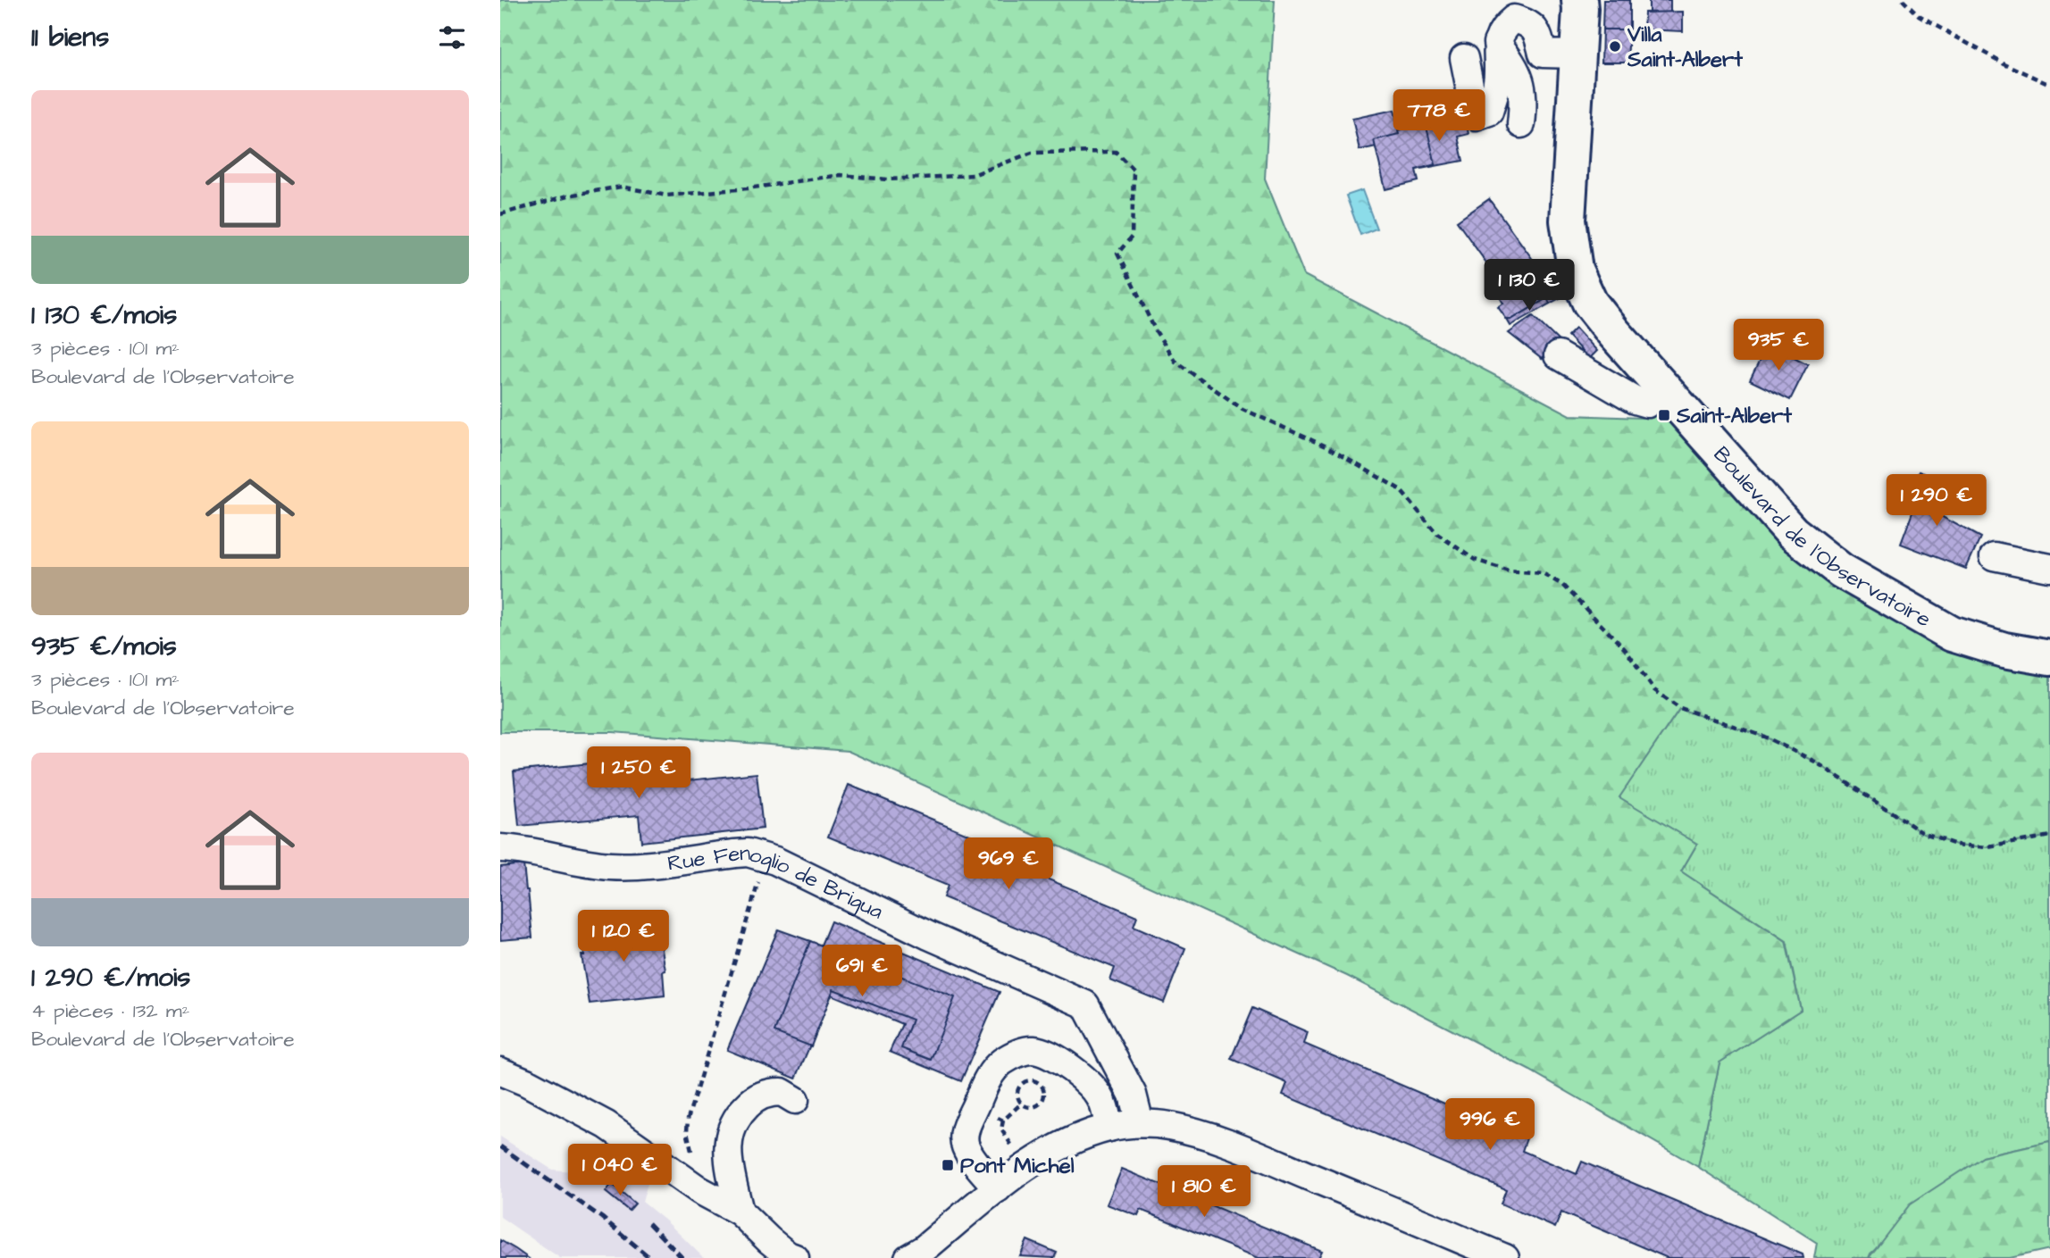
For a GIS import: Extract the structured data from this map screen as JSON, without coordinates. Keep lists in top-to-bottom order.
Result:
{
  "streets": {
    "main road": ["Boulevard de l'Observatoire"],
    "street": ["Rue Fenoglio de Brigua"]
  },
  "places": {
    "other": ["Villa Saint-Albert"],
    "transit": ["Saint-Albert", "Pont Michel"]
  },
  "page": {
    "heading": "11 biens",
    "list": [
      {
        "name": "1 130 €/mois",
        "note": "3 pièces · 101 m² · Boulevard de l'Observatoire"
      },
      {
        "name": "935 €/mois",
        "note": "3 pièces · 101 m² · Boulevard de l'Observatoire"
      },
      {
        "name": "1 290 €/mois",
        "note": "4 pièces · 132 m² · Boulevard de l'Observatoire"
      }
    ],
    "price": [
      "778 €",
      "1 130 €",
      "935 €",
      "1 290 €",
      "1 250 €",
      "969 €",
      "1 120 €",
      "691 €",
      "996 €",
      "1 040 €",
      "1 810 €"
    ]
  }
}
